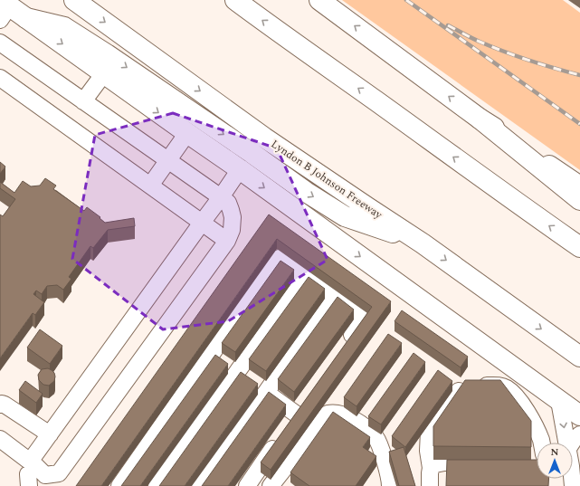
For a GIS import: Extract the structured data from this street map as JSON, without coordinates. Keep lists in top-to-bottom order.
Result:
{
  "streets": {
    "main road": ["Lyndon B Johnson Freeway"]
  },
  "north": "top"
}
